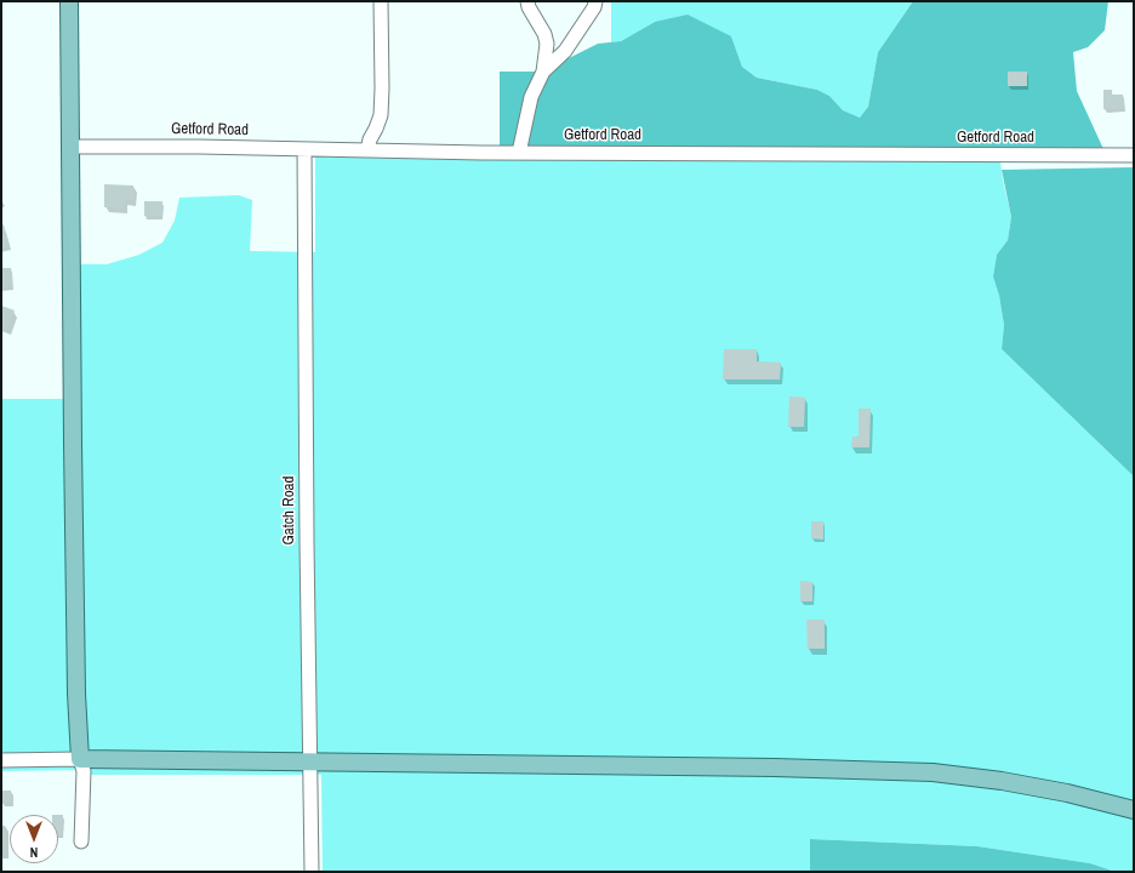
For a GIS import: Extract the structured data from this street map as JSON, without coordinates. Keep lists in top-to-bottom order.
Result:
{
  "streets": {
    "street": ["Getford Road", "Gatch Road"]
  },
  "crossings": [
    ["Getford Road", "Gatch Road"]
  ],
  "north": "bottom"
}
